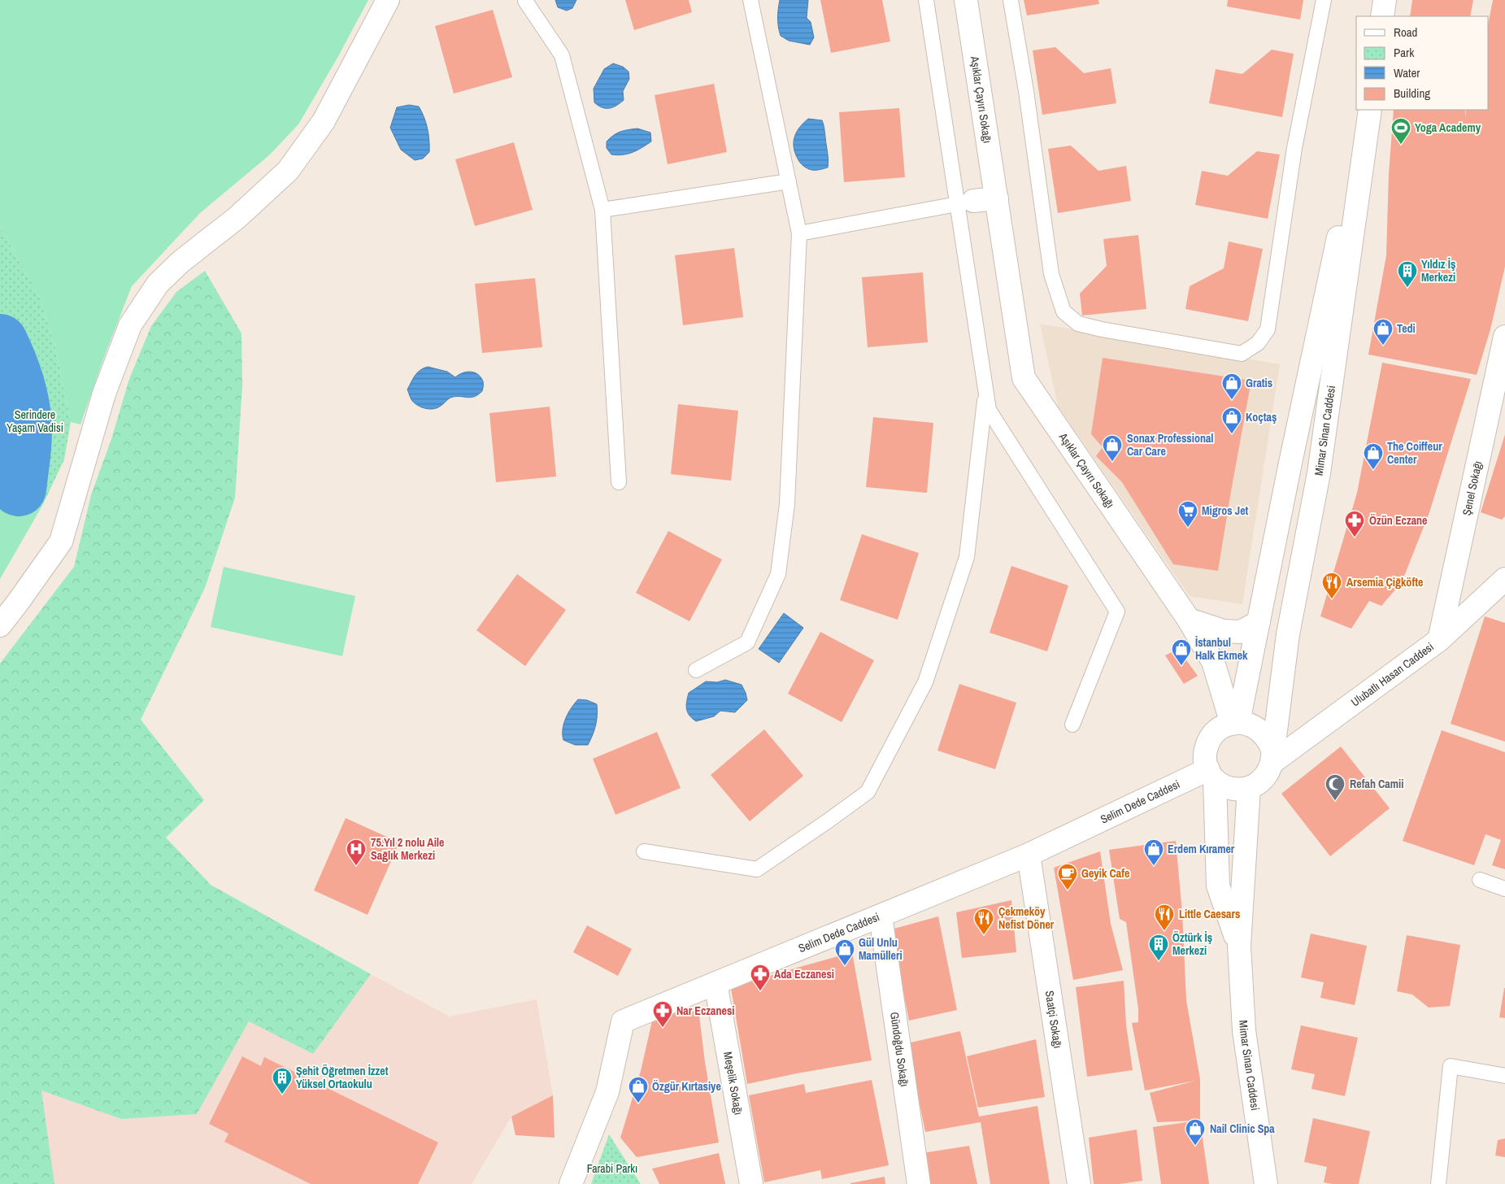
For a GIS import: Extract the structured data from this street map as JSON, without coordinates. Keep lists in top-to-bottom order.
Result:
{
  "streets": {
    "street": [
      "Aşıklar Çayırı Sokağı",
      "Mimar Sinan Caddesi",
      "Şenel Sokağı",
      "Ulubatlı Hasan Caddesi",
      "Selim Dede Caddesi",
      "Saatçi Sokağı",
      "Gündoğdu Sokağı",
      "Meşelik Sokağı"
    ]
  },
  "crossings": [
    ["Aşıklar Çayırı Sokağı", "Mimar Sinan Caddesi"],
    ["Aşıklar Çayırı Sokağı", "Ulubatlı Hasan Caddesi"],
    ["Aşıklar Çayırı Sokağı", "Selim Dede Caddesi"],
    ["Mimar Sinan Caddesi", "Ulubatlı Hasan Caddesi"],
    ["Mimar Sinan Caddesi", "Selim Dede Caddesi"],
    ["Şenel Sokağı", "Ulubatlı Hasan Caddesi"],
    ["Ulubatlı Hasan Caddesi", "Selim Dede Caddesi"],
    ["Selim Dede Caddesi", "Saatçi Sokağı"],
    ["Selim Dede Caddesi", "Gündoğdu Sokağı"],
    ["Selim Dede Caddesi", "Meşelik Sokağı"]
  ],
  "parks": ["Serindere Yaşam Vadisi", "Farabi Parkı"],
  "places": {
    "sports": ["Yoga Academy"],
    "building": ["Yıldız İş Merkezi", "Öztürk İş Merkezi", "Şehit Öğretmen İzzet Yüksel Ortaokulu"],
    "shop": [
      "Tedi",
      "Gratis",
      "Koçtaş",
      "Sonax Professional Car Care",
      "The Coiffeur Center",
      "İstanbul Halk Ekmek",
      "Erdem Kıramer",
      "Gül Unlu Mamülleri",
      "Özgür Kırtasiye",
      "Nail Clinic Spa"
    ],
    "supermarket": ["Migros Jet"],
    "pharmacy": ["Özün Eczane", "Ada Eczanesi", "Nar Eczanesi"],
    "restaurant": ["Arsemia Çiğköfte", "Little Caesars", "Çekmeköy Nefist Döner"],
    "mosque": ["Refah Camii"],
    "hospital": ["75.Yıl 2 nolu Aile Sağlık Merkezi"],
    "cafe": ["Geyik Cafe"]
  },
  "legend": [
    "Road",
    "Park",
    "Water",
    "Building"
  ]
}
